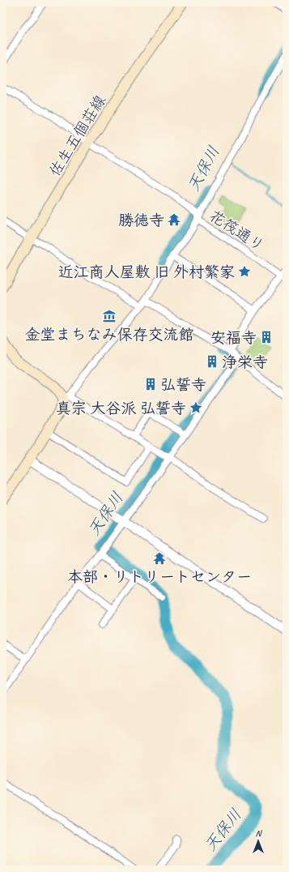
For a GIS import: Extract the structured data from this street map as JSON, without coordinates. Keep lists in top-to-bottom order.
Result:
{
  "streets": {
    "main road": ["佐生五個荘線"],
    "street": ["花筏通り"]
  },
  "crossings": [
    ["佐生五個荘線", "花筏通り"]
  ],
  "water": ["天保川"],
  "places": {
    "temple": ["勝徳寺", "本部・リトリートセンター"],
    "place": ["近江商人屋敷 旧 外村繁家", "真宗 大谷派 弘誓寺"],
    "museum": ["金堂まちなみ保存交流館"],
    "building": ["安福寺", "浄栄寺", "弘誓寺"]
  },
  "north": "top"
}
